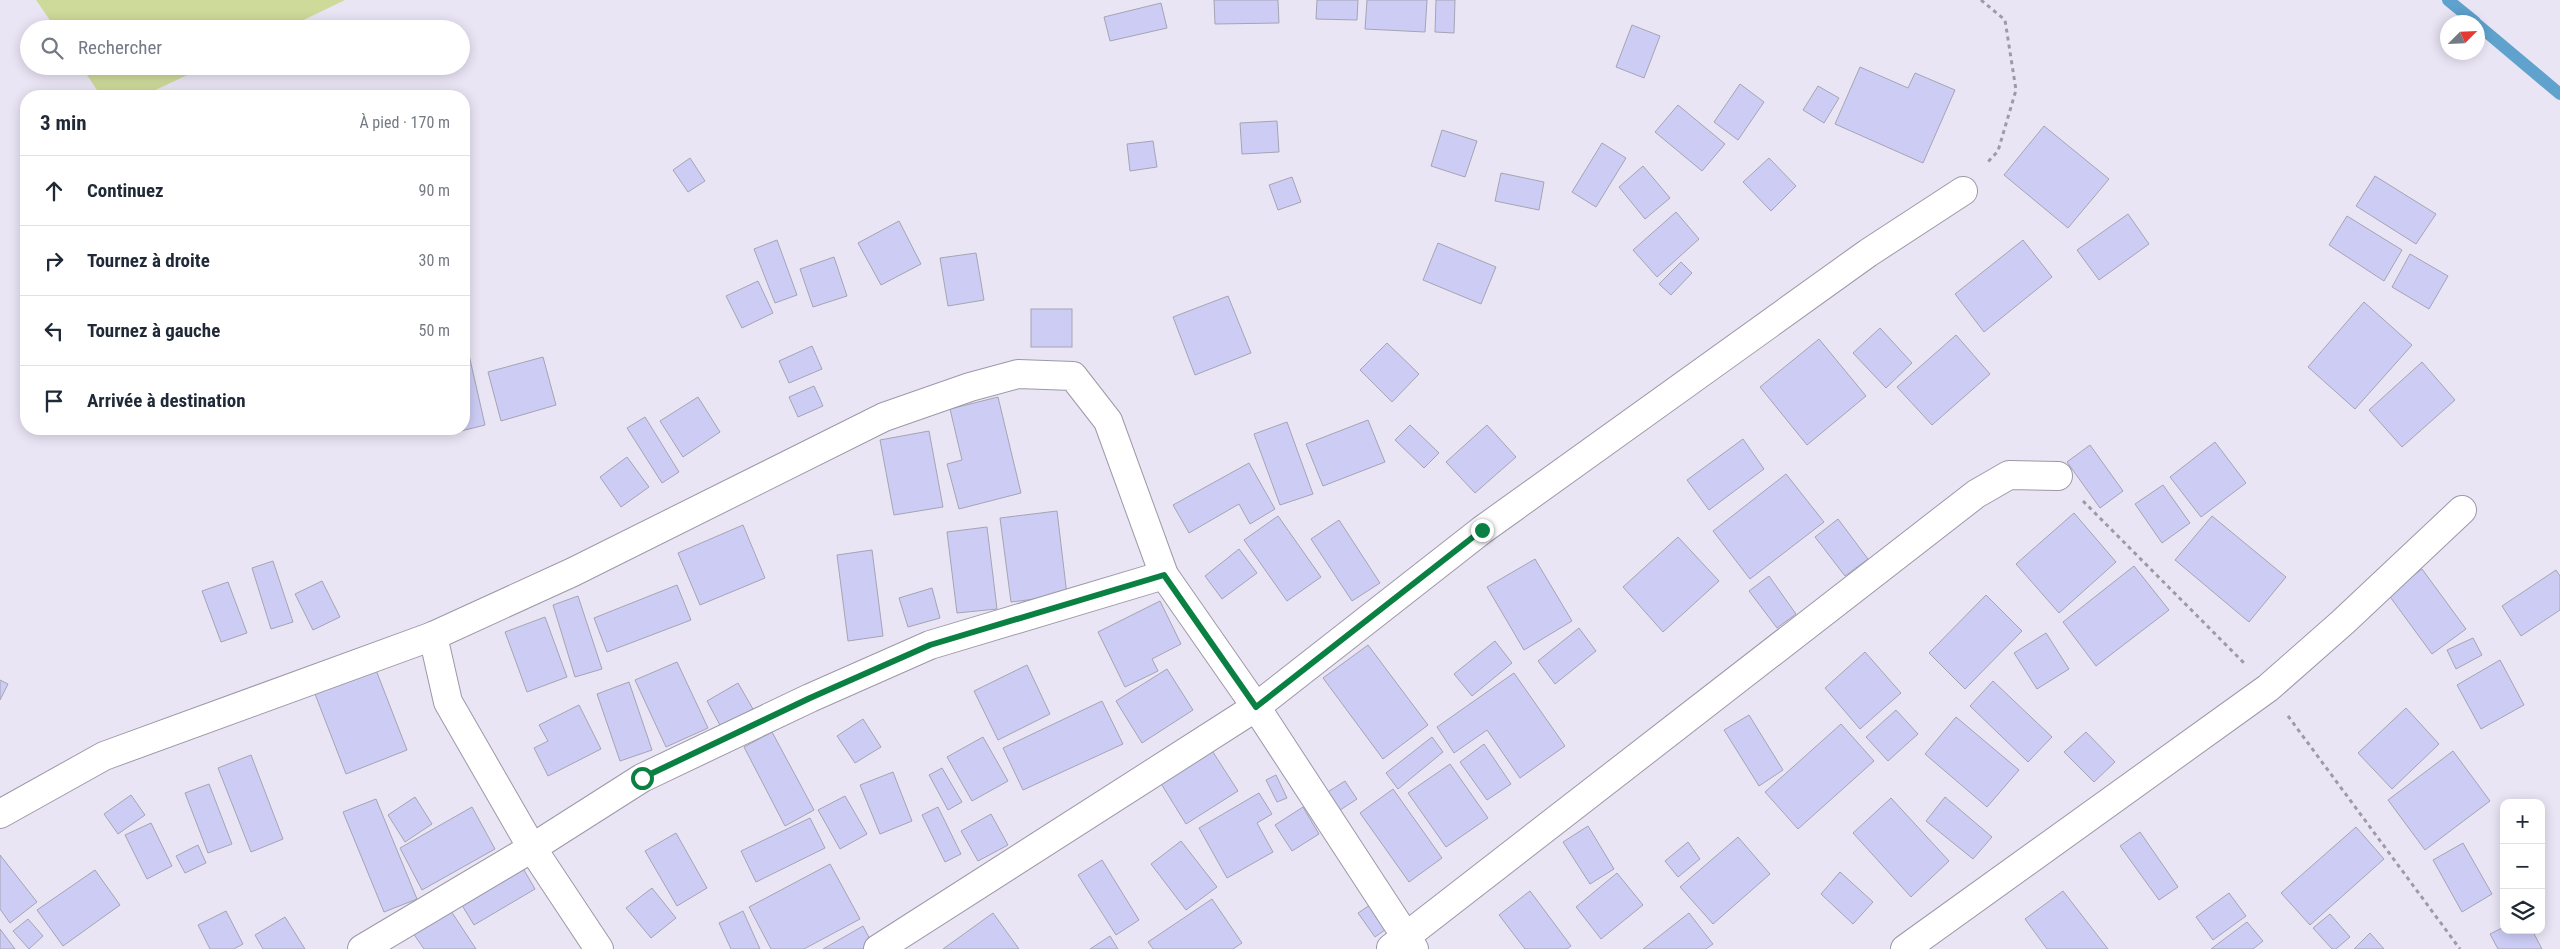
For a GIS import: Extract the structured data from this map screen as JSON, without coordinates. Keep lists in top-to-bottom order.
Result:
{
  "north": "top right",
  "page": {
    "search": "Rechercher",
    "heading": ["3 min", "À pied · 170 m"],
    "list": [
      ["Continuez", "90 m"],
      ["Tournez à droite", "30 m"],
      ["Tournez à gauche", "50 m"],
      "Arrivée à destination"
    ],
    "map_buttons": ["+", "−"]
  }
}
